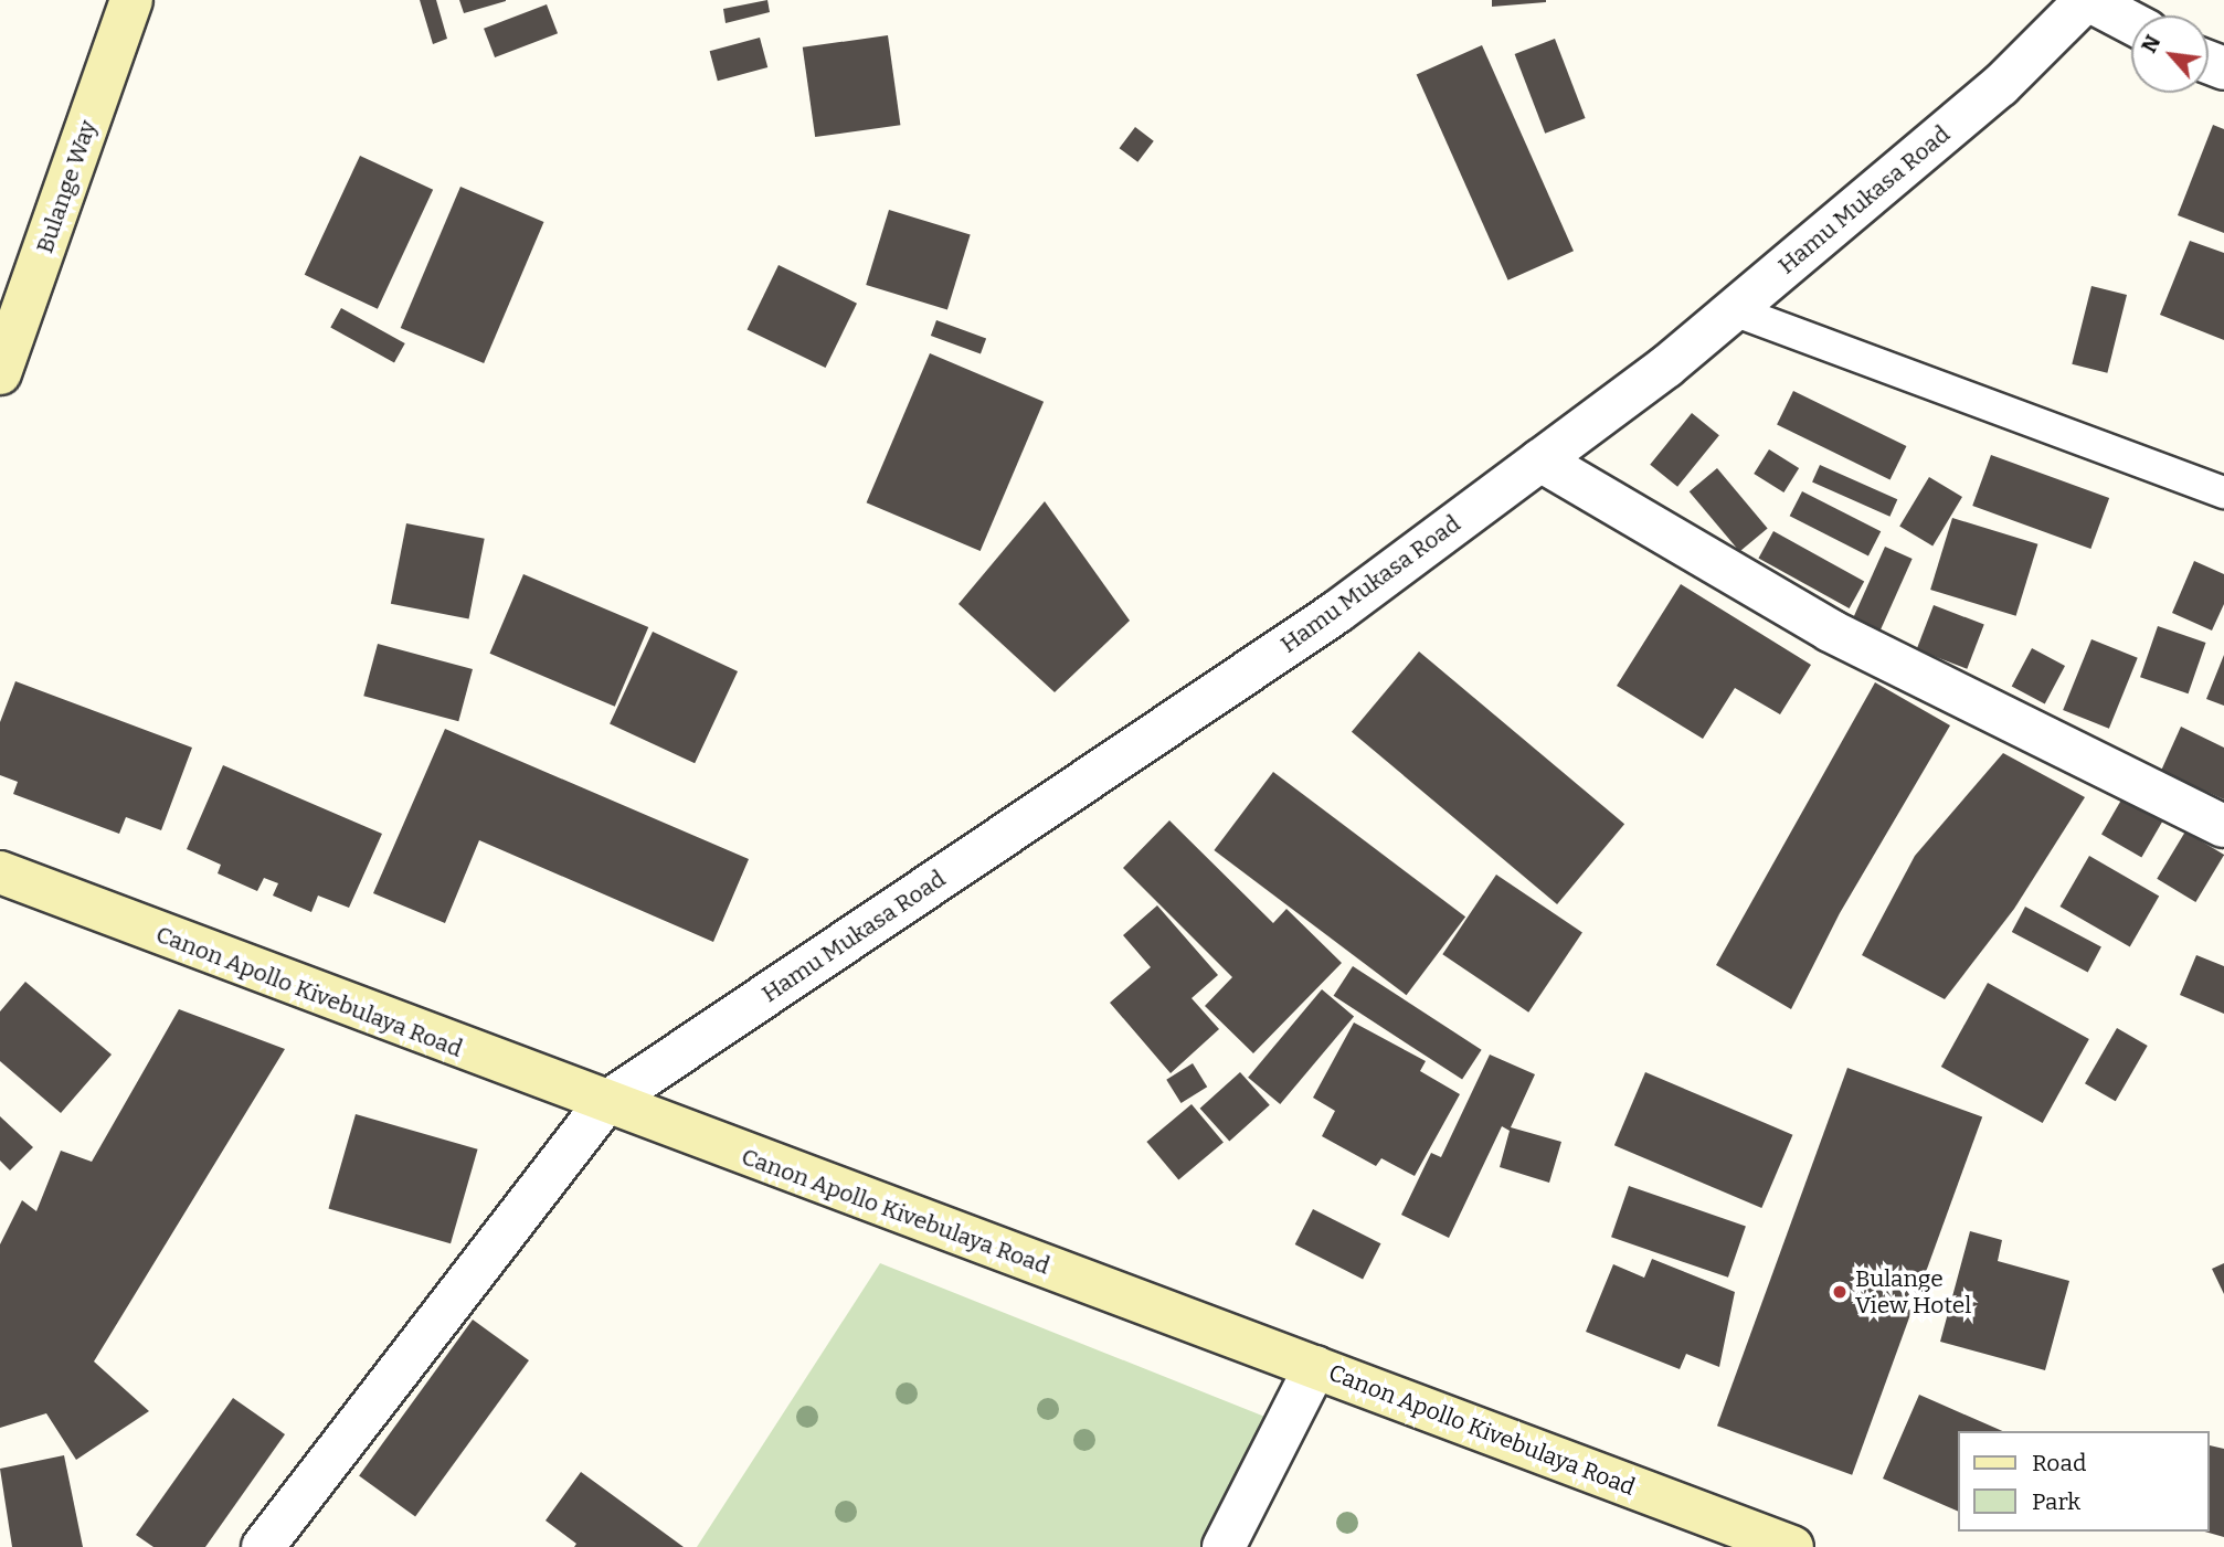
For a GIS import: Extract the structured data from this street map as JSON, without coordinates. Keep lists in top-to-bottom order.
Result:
{
  "streets": {
    "main road": ["Bulange Way", "Canon Apollo Kivebulaya Road"],
    "street": ["Hamu Mukasa Road"]
  },
  "crossings": [
    ["Hamu Mukasa Road", "Canon Apollo Kivebulaya Road"]
  ],
  "places": ["Bulange View Hotel"],
  "legend": ["Road", "Park"],
  "north": "top left"
}
